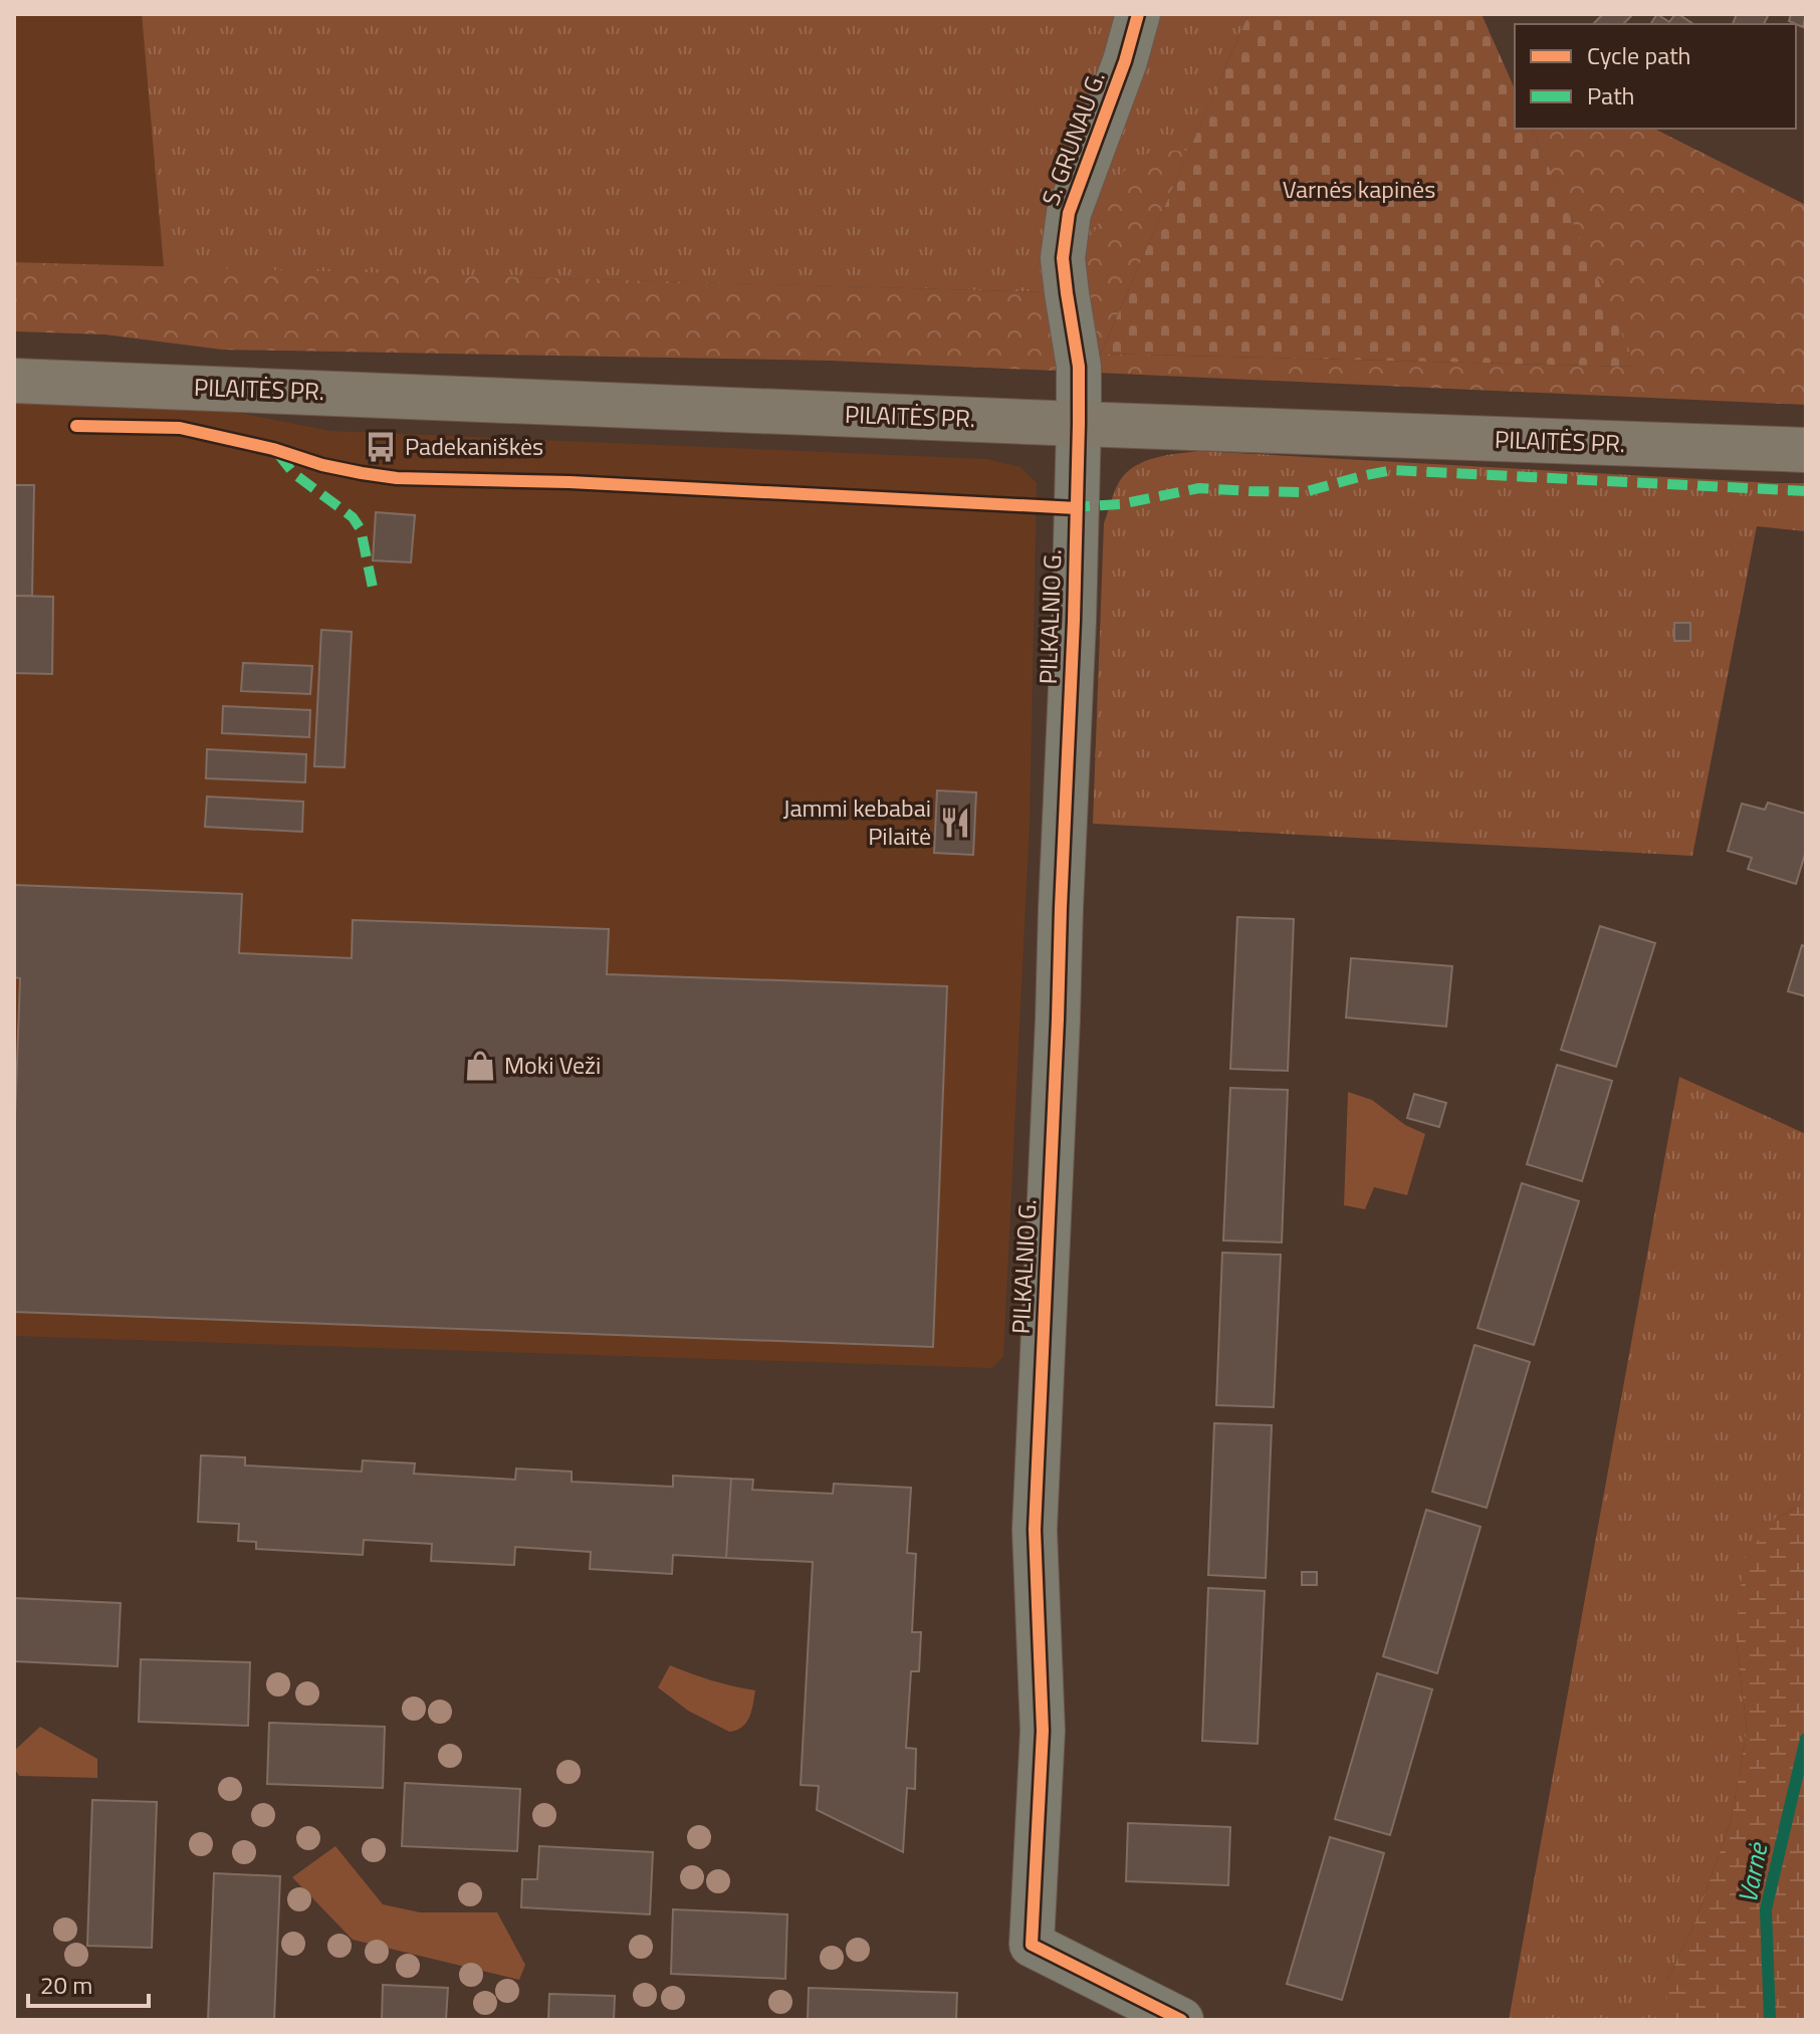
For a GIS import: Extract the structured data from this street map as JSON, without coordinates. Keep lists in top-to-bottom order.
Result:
{
  "streets": {
    "main road": ["PILAITĖS PR."],
    "street": ["S. GRUNAU G.", "PILKALNIO G."]
  },
  "crossings": [
    ["S. GRUNAU G.", "PILAITĖS PR."],
    ["S. GRUNAU G.", "PILKALNIO G."],
    ["PILAITĖS PR.", "PILKALNIO G."]
  ],
  "water": ["Varnė"],
  "parks": ["Varnės kapinės"],
  "places": {
    "bus stop": ["Padekaniškės"],
    "restaurant": ["Jammi kebabai Pilaitė"],
    "shop": ["Moki Veži"]
  },
  "legend": ["Cycle path", "Path"],
  "scale_bar": "20 m"
}
